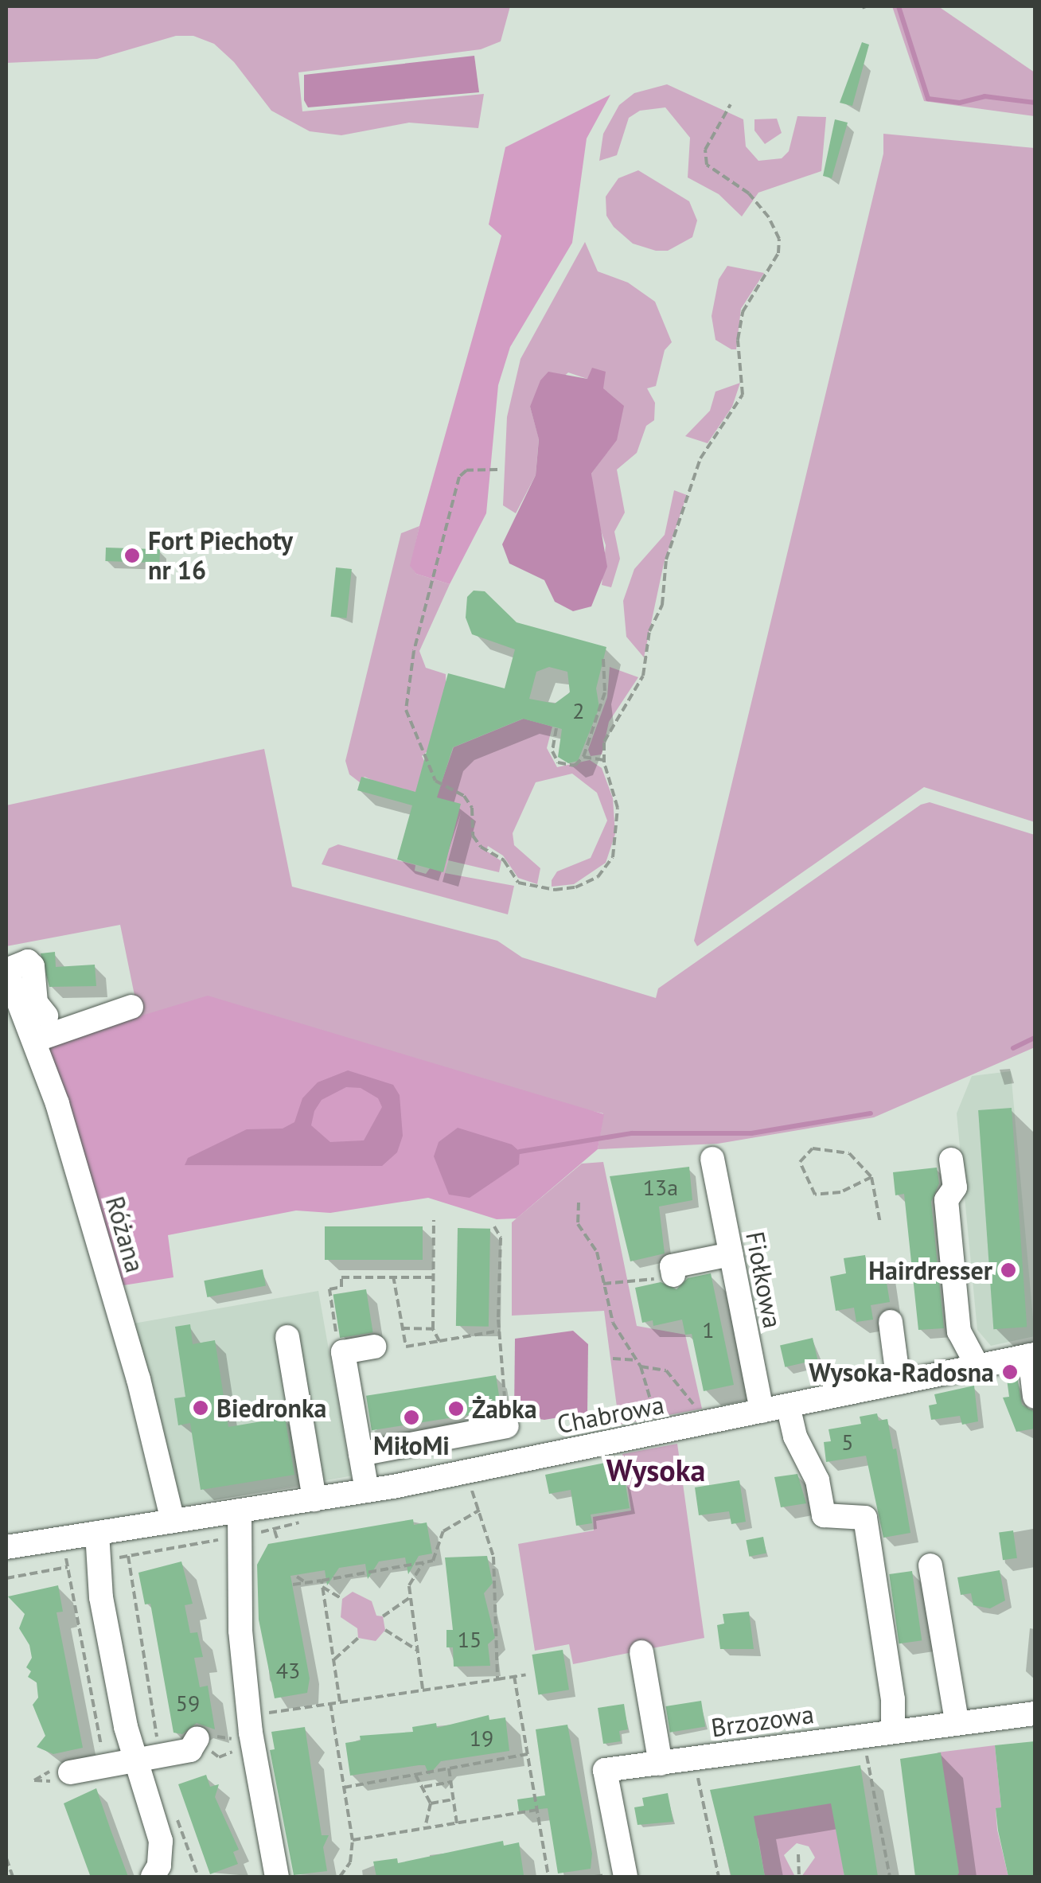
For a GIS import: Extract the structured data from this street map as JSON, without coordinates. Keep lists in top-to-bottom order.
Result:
{
  "streets": {
    "street": [
      "Różana",
      "Fiołkowa",
      "Chabrowa",
      "Brzozowa"
    ]
  },
  "crossings": [
    ["Różana", "Chabrowa"],
    ["Fiołkowa", "Chabrowa"]
  ],
  "districts": ["Wysoka"],
  "places": [
    "Fort Piechoty nr 16",
    "Hairdresser",
    "Wysoka-Radosna",
    "Biedronka",
    "Żabka",
    "MiłoMi"
  ],
  "house_numbers": [
    "2",
    "13a",
    "1",
    "5",
    "15",
    "43",
    "59",
    "19"
  ]
}
